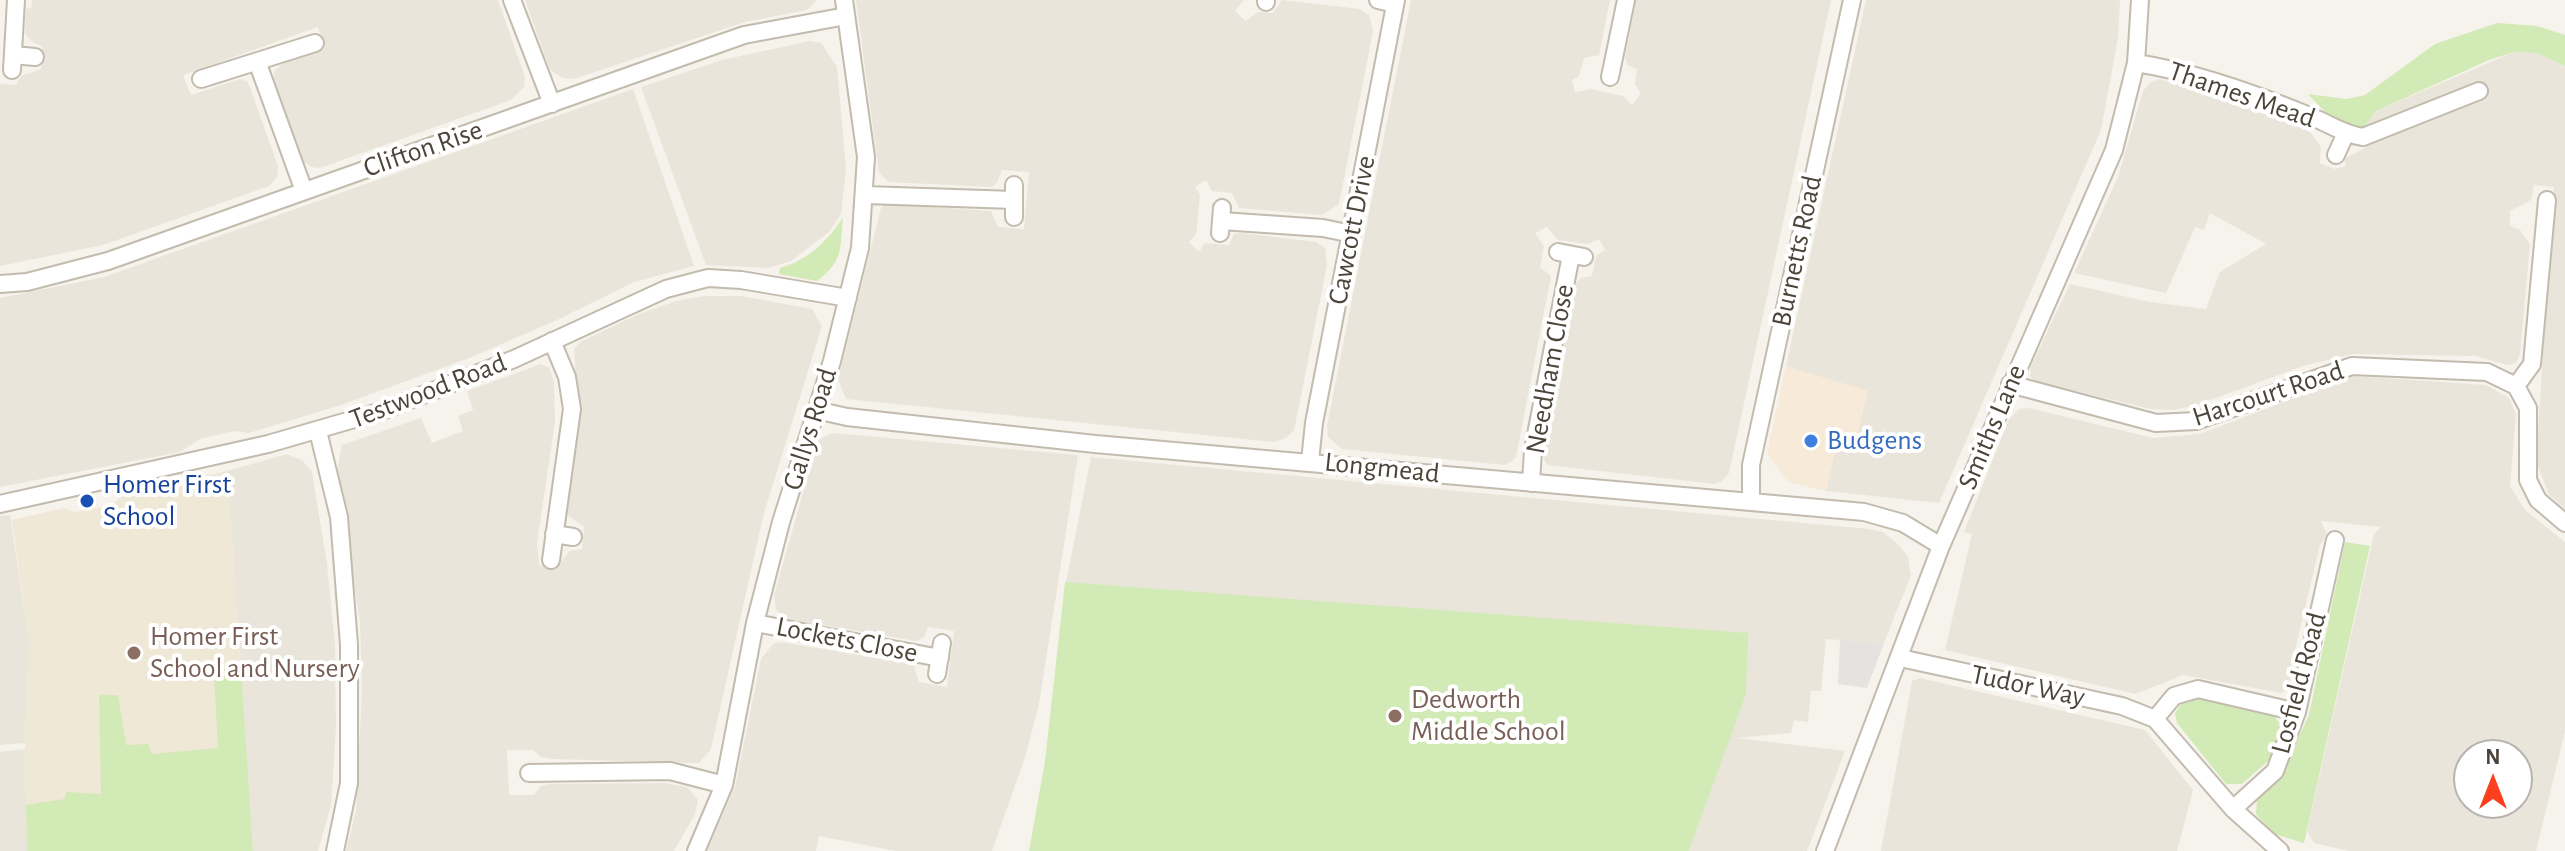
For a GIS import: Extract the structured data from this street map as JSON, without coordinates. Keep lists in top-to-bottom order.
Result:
{
  "streets": {
    "street": [
      "Thames Mead",
      "Clifton Rise",
      "Cawcott Drive",
      "Burnetts Road",
      "Needham Close",
      "Testwood Road",
      "Harcourt Road",
      "Smiths Lane",
      "Gallys Road",
      "Longmead",
      "Lockets Close",
      "Losfield Road",
      "Tudor Way"
    ]
  },
  "crossings": [
    ["Thames Mead", "Smiths Lane"],
    ["Clifton Rise", "Gallys Road"],
    ["Cawcott Drive", "Longmead"],
    ["Burnetts Road", "Longmead"],
    ["Needham Close", "Longmead"],
    ["Testwood Road", "Gallys Road"],
    ["Harcourt Road", "Smiths Lane"],
    ["Smiths Lane", "Longmead"],
    ["Smiths Lane", "Tudor Way"],
    ["Gallys Road", "Longmead"],
    ["Gallys Road", "Lockets Close"],
    ["Losfield Road", "Tudor Way"]
  ],
  "places": [
    "Budgens",
    "Homer First School",
    "Homer First School and Nursery",
    "Dedworth Middle School"
  ],
  "north": "top"
}
